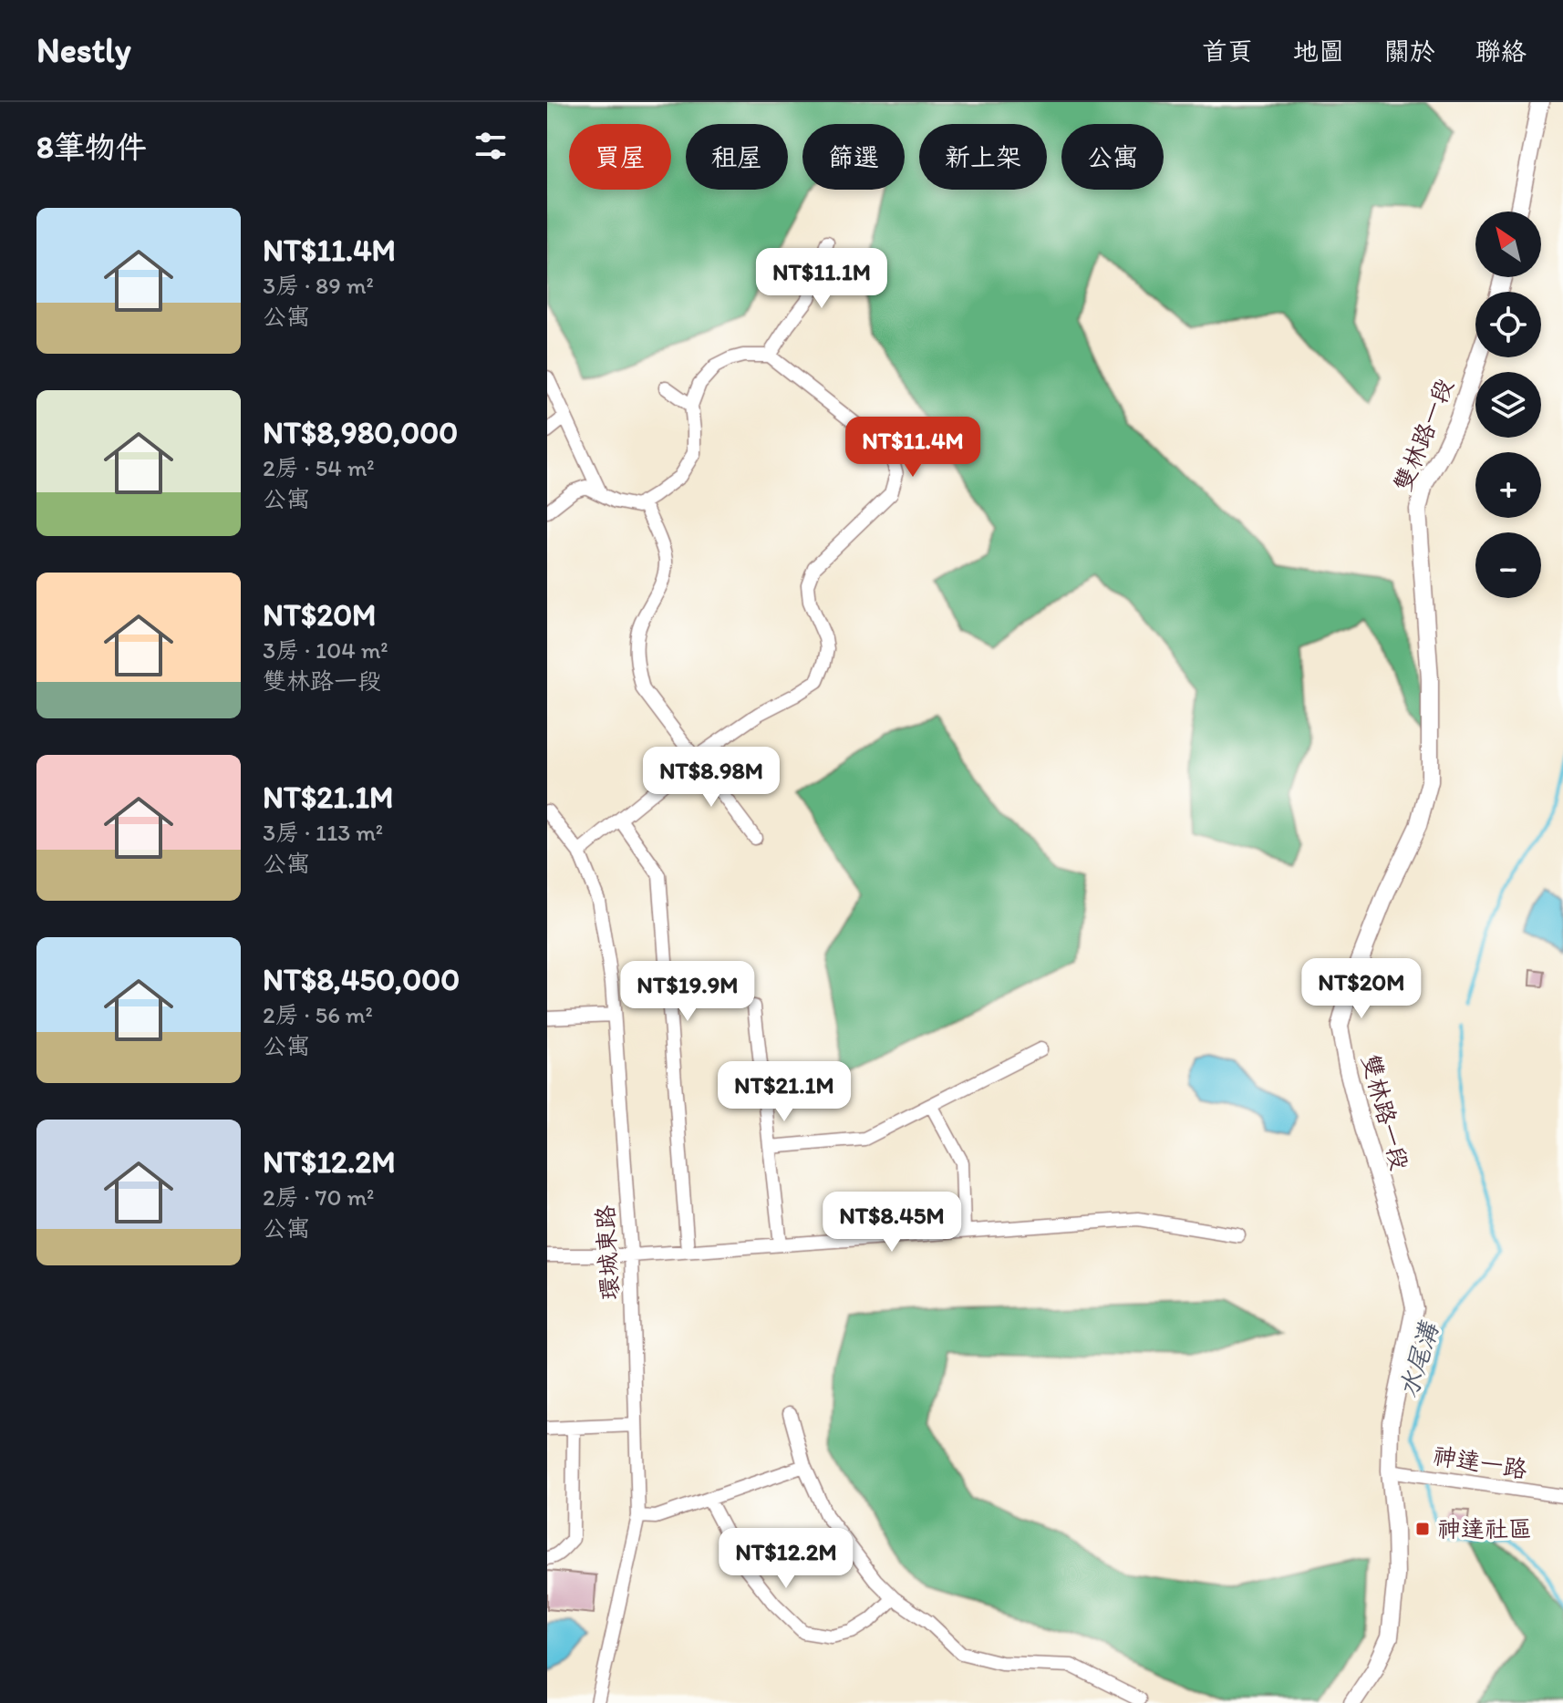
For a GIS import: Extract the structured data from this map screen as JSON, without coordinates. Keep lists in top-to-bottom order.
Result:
{
  "streets": {
    "street": ["雙林路一段", "環城東路", "神達一路"]
  },
  "crossings": [
    ["雙林路一段", "神達一路"]
  ],
  "water": ["水尾溝"],
  "places": {
    "transit": ["神達社區"]
  },
  "north": "top left",
  "page": {
    "header": "Nestly",
    "nav": [
      "首頁",
      "地圖",
      "關於",
      "聯絡"
    ],
    "heading": "8筆物件",
    "chip": [
      "買屋",
      "租屋",
      "篩選",
      "新上架",
      "公寓"
    ],
    "list": [
      {
        "name": "NT$11.4M",
        "note": "3房 · 89 m² · 公寓"
      },
      {
        "name": "NT$8,980,000",
        "note": "2房 · 54 m² · 公寓"
      },
      {
        "name": "NT$20M",
        "note": "3房 · 104 m² · 雙林路一段"
      },
      {
        "name": "NT$21.1M",
        "note": "3房 · 113 m² · 公寓"
      },
      {
        "name": "NT$8,450,000",
        "note": "2房 · 56 m² · 公寓"
      },
      {
        "name": "NT$12.2M",
        "note": "2房 · 70 m² · 公寓"
      }
    ],
    "map_buttons": ["+", "−"],
    "price": [
      "NT$11.1M",
      "NT$11.4M",
      "NT$8.98M",
      "NT$20M",
      "NT$19.9M",
      "NT$21.1M",
      "NT$8.45M",
      "NT$12.2M"
    ]
  }
}
